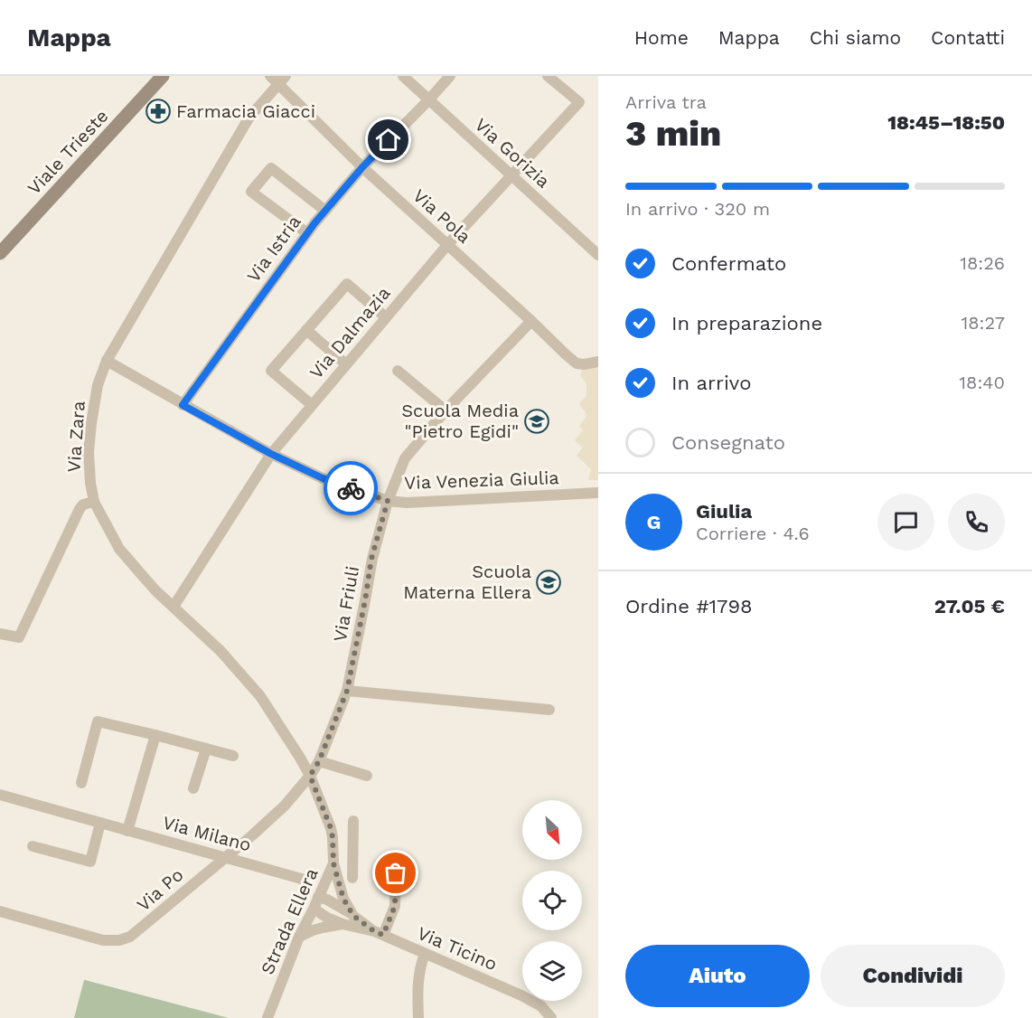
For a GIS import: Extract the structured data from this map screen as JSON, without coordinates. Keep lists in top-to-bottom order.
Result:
{
  "streets": {
    "main road": ["Viale Trieste"],
    "street": [
      "Via Gorizia",
      "Via Pola",
      "Via Istria",
      "Via Dalmazia",
      "Via Zara",
      "Via Venezia Giulia",
      "Via Friuli",
      "Via Milano",
      "Via Po",
      "Strada Ellera",
      "Via Ticino"
    ]
  },
  "crossings": [
    ["Via Gorizia", "Via Istria"],
    ["Via Gorizia", "Via Dalmazia"],
    ["Via Pola", "Via Istria"],
    ["Via Pola", "Via Dalmazia"],
    ["Via Pola", "Via Zara"],
    ["Via Pola", "Via Friuli"],
    ["Via Istria", "Via Venezia Giulia"],
    ["Via Dalmazia", "Via Zara"],
    ["Via Dalmazia", "Via Venezia Giulia"],
    ["Via Zara", "Via Venezia Giulia"],
    ["Via Zara", "Via Friuli"],
    ["Via Zara", "Via Po"],
    ["Via Zara", "Strada Ellera"],
    ["Via Venezia Giulia", "Via Friuli"],
    ["Via Friuli", "Via Po"],
    ["Via Friuli", "Strada Ellera"],
    ["Via Milano", "Via Po"],
    ["Via Po", "Strada Ellera"]
  ],
  "places": {
    "pharmacy": ["Farmacia Giacci"],
    "school or university": ["Scuola Media \"Pietro Egidi\"", "Scuola Materna Ellera"]
  },
  "north": "bottom right",
  "page": {
    "header": "Mappa",
    "nav": [
      "Home",
      "Mappa",
      "Chi siamo",
      "Contatti"
    ],
    "heading": ["3 min", "Arriva tra", "18:45–18:50"],
    "panel": [
      "Giulia",
      "Corriere · 4.6",
      "Ordine #1798",
      "27.05 €"
    ],
    "bar": "In arrivo · 320 m",
    "list": [
      ["Confermato", "18:26"],
      ["In preparazione", "18:27"],
      ["In arrivo", "18:40"],
      "Consegnato"
    ],
    "round": "G",
    "buttons": ["Aiuto", "Condividi"]
  }
}
